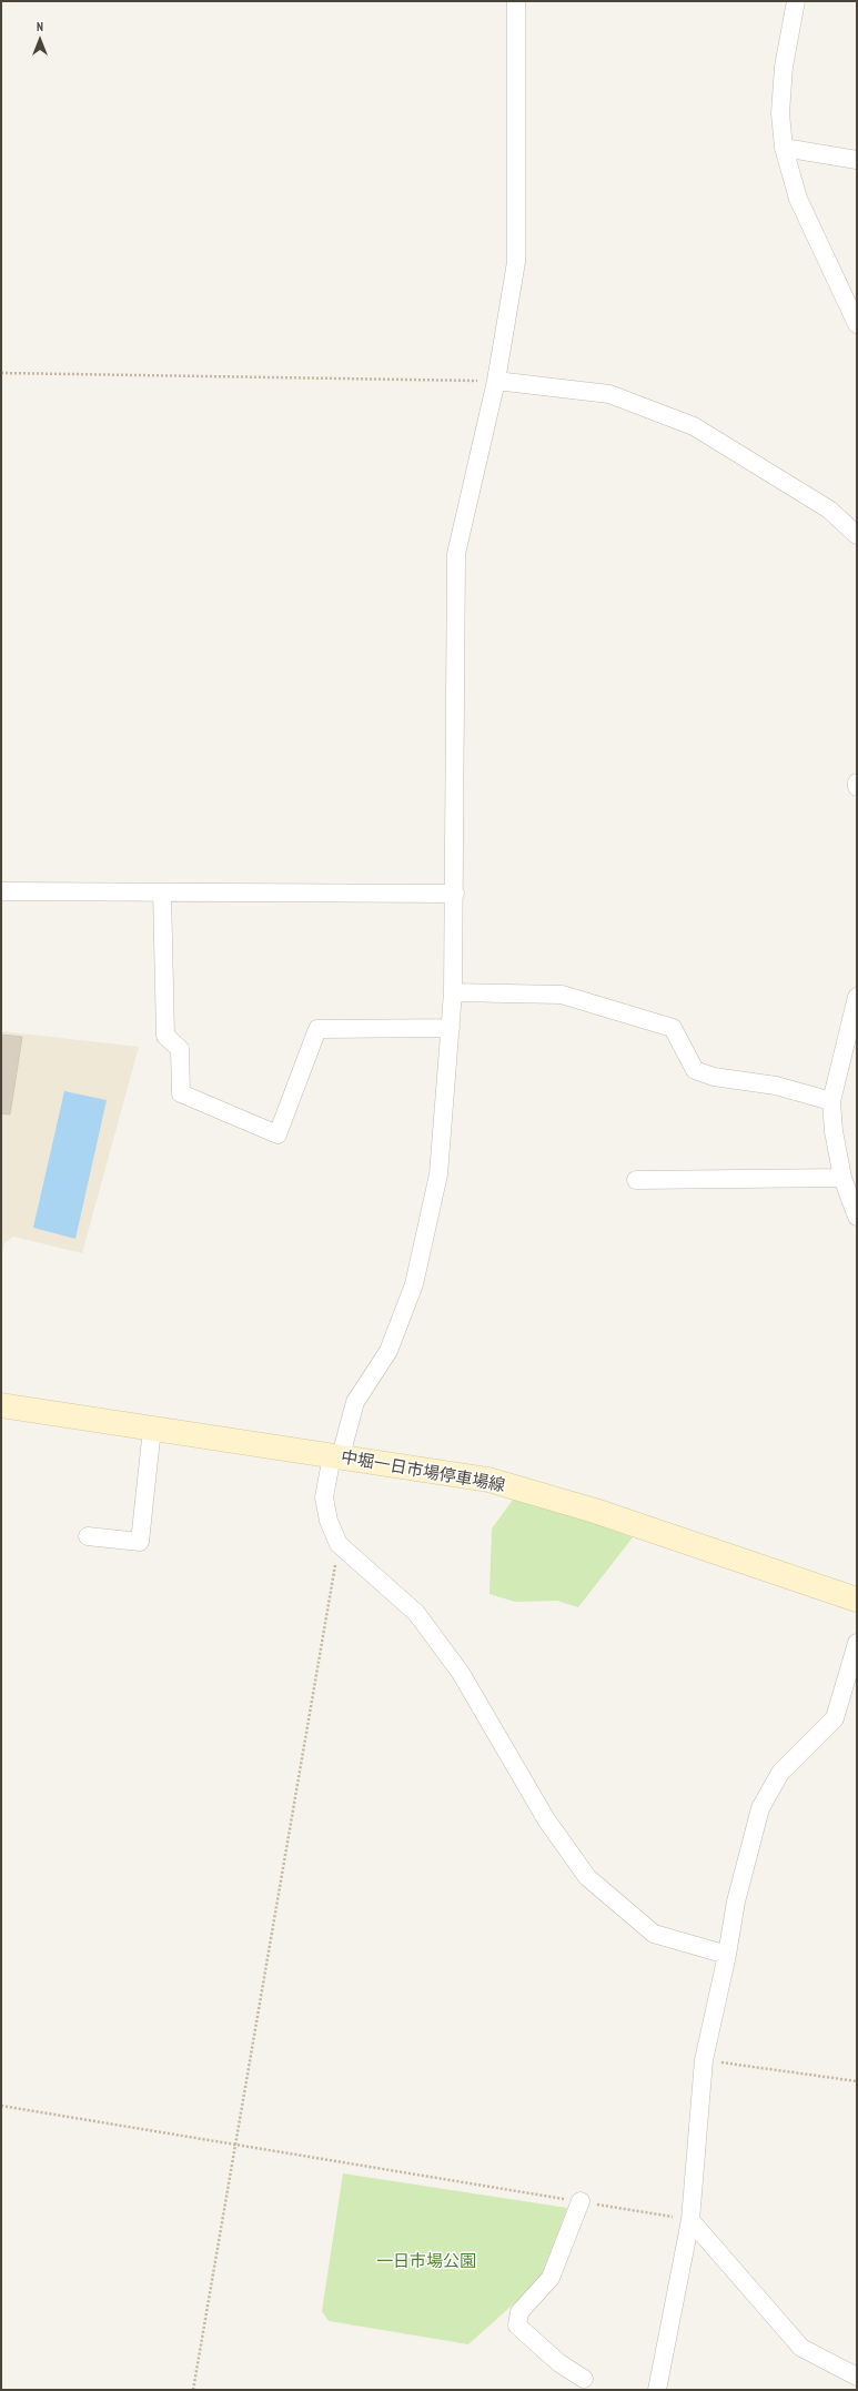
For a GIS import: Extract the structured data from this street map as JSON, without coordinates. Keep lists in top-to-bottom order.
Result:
{
  "streets": {
    "main road": ["中堀一日市場停車場線"]
  },
  "parks": ["一日市場公園"],
  "north": "top"
}
